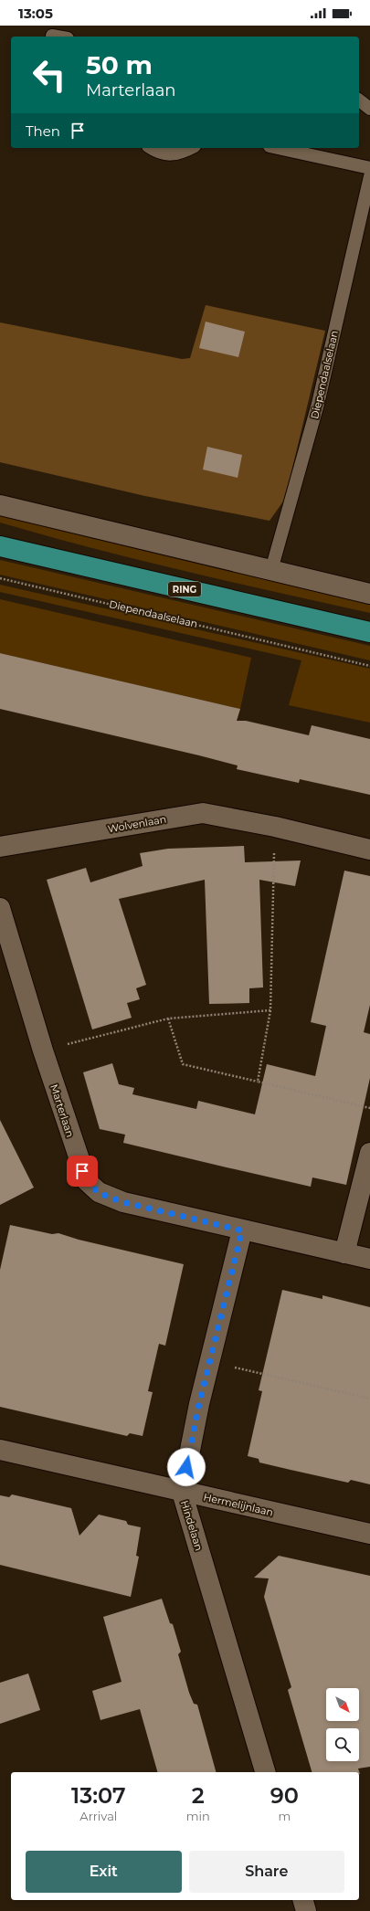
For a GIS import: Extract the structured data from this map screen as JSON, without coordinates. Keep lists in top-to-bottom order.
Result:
{
  "streets": {
    "main road": ["RING"],
    "street": [
      "Wolvenlaan",
      "Marterlaan",
      "Hermelijnlaan",
      "Hindelaan"
    ],
    "lane": ["Diependaalselaan"]
  },
  "crossings": [
    ["Marterlaan", "Hindelaan"],
    ["Hermelijnlaan", "Hindelaan"]
  ],
  "north": "bottom right",
  "page": {
    "status": "13:05",
    "turn": ["50 m", "Marterlaan"],
    "then": "Then",
    "eta": [
      "13:07",
      "Arrival",
      "2",
      "min",
      "90",
      "m"
    ],
    "buttons": ["Exit", "Share"]
  }
}
